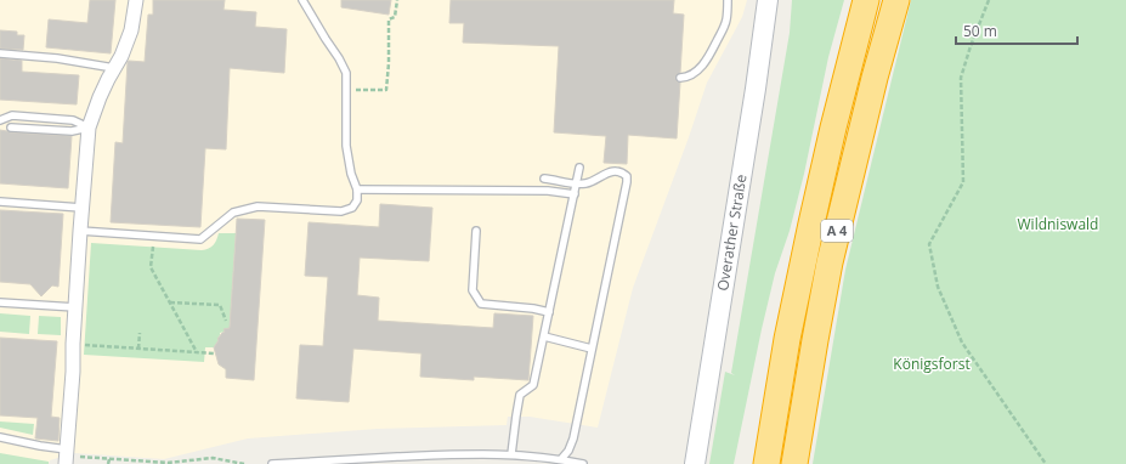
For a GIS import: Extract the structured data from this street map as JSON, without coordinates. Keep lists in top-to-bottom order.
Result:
{
  "streets": {
    "highway": ["A 4"],
    "main road": ["Overather Straße"]
  },
  "parks": ["Wildniswald", "Königsforst"],
  "scale_bar": "50 m"
}
